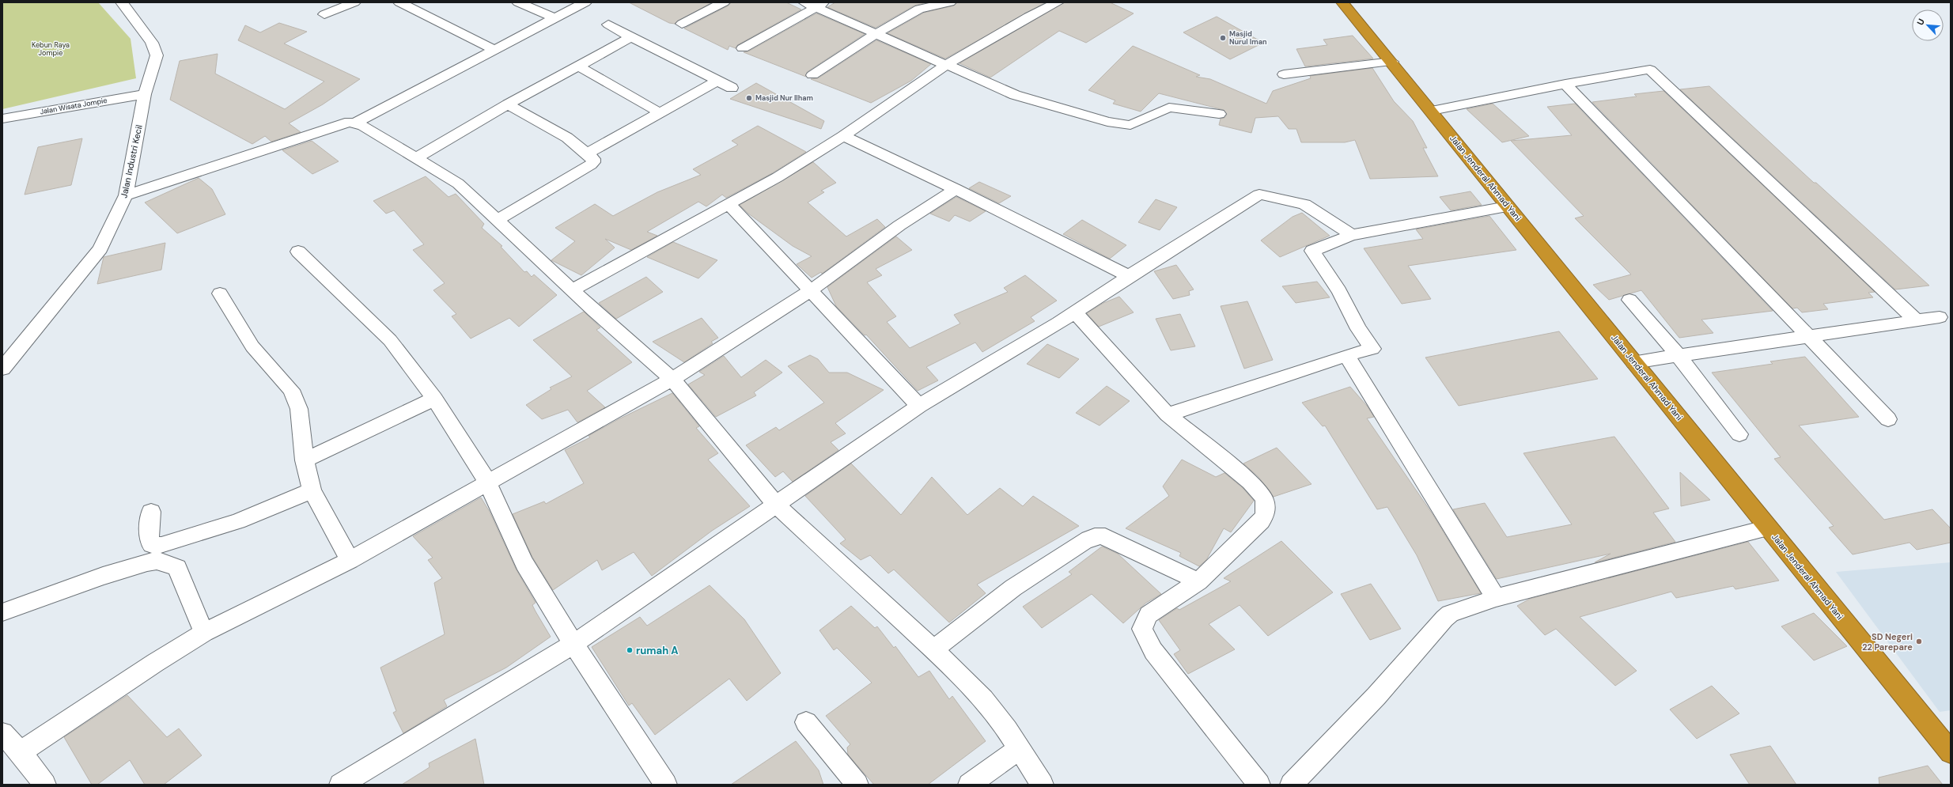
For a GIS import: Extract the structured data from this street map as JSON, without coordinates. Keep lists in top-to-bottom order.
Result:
{
  "streets": {
    "highway": ["Jalan Jenderal Ahmad Yani"],
    "street": ["Jalan Wisata Jompie", "Jalan Industri Kecil"]
  },
  "crossings": [
    ["Jalan Wisata Jompie", "Jalan Industri Kecil"]
  ],
  "parks": ["Kebun Raya Jompie"],
  "places": [
    "Masjid Nurul Iman",
    "Masjid Nur Ilham",
    "SD Negeri 22 Parepare",
    "rumah A"
  ],
  "north": "top left"
}
